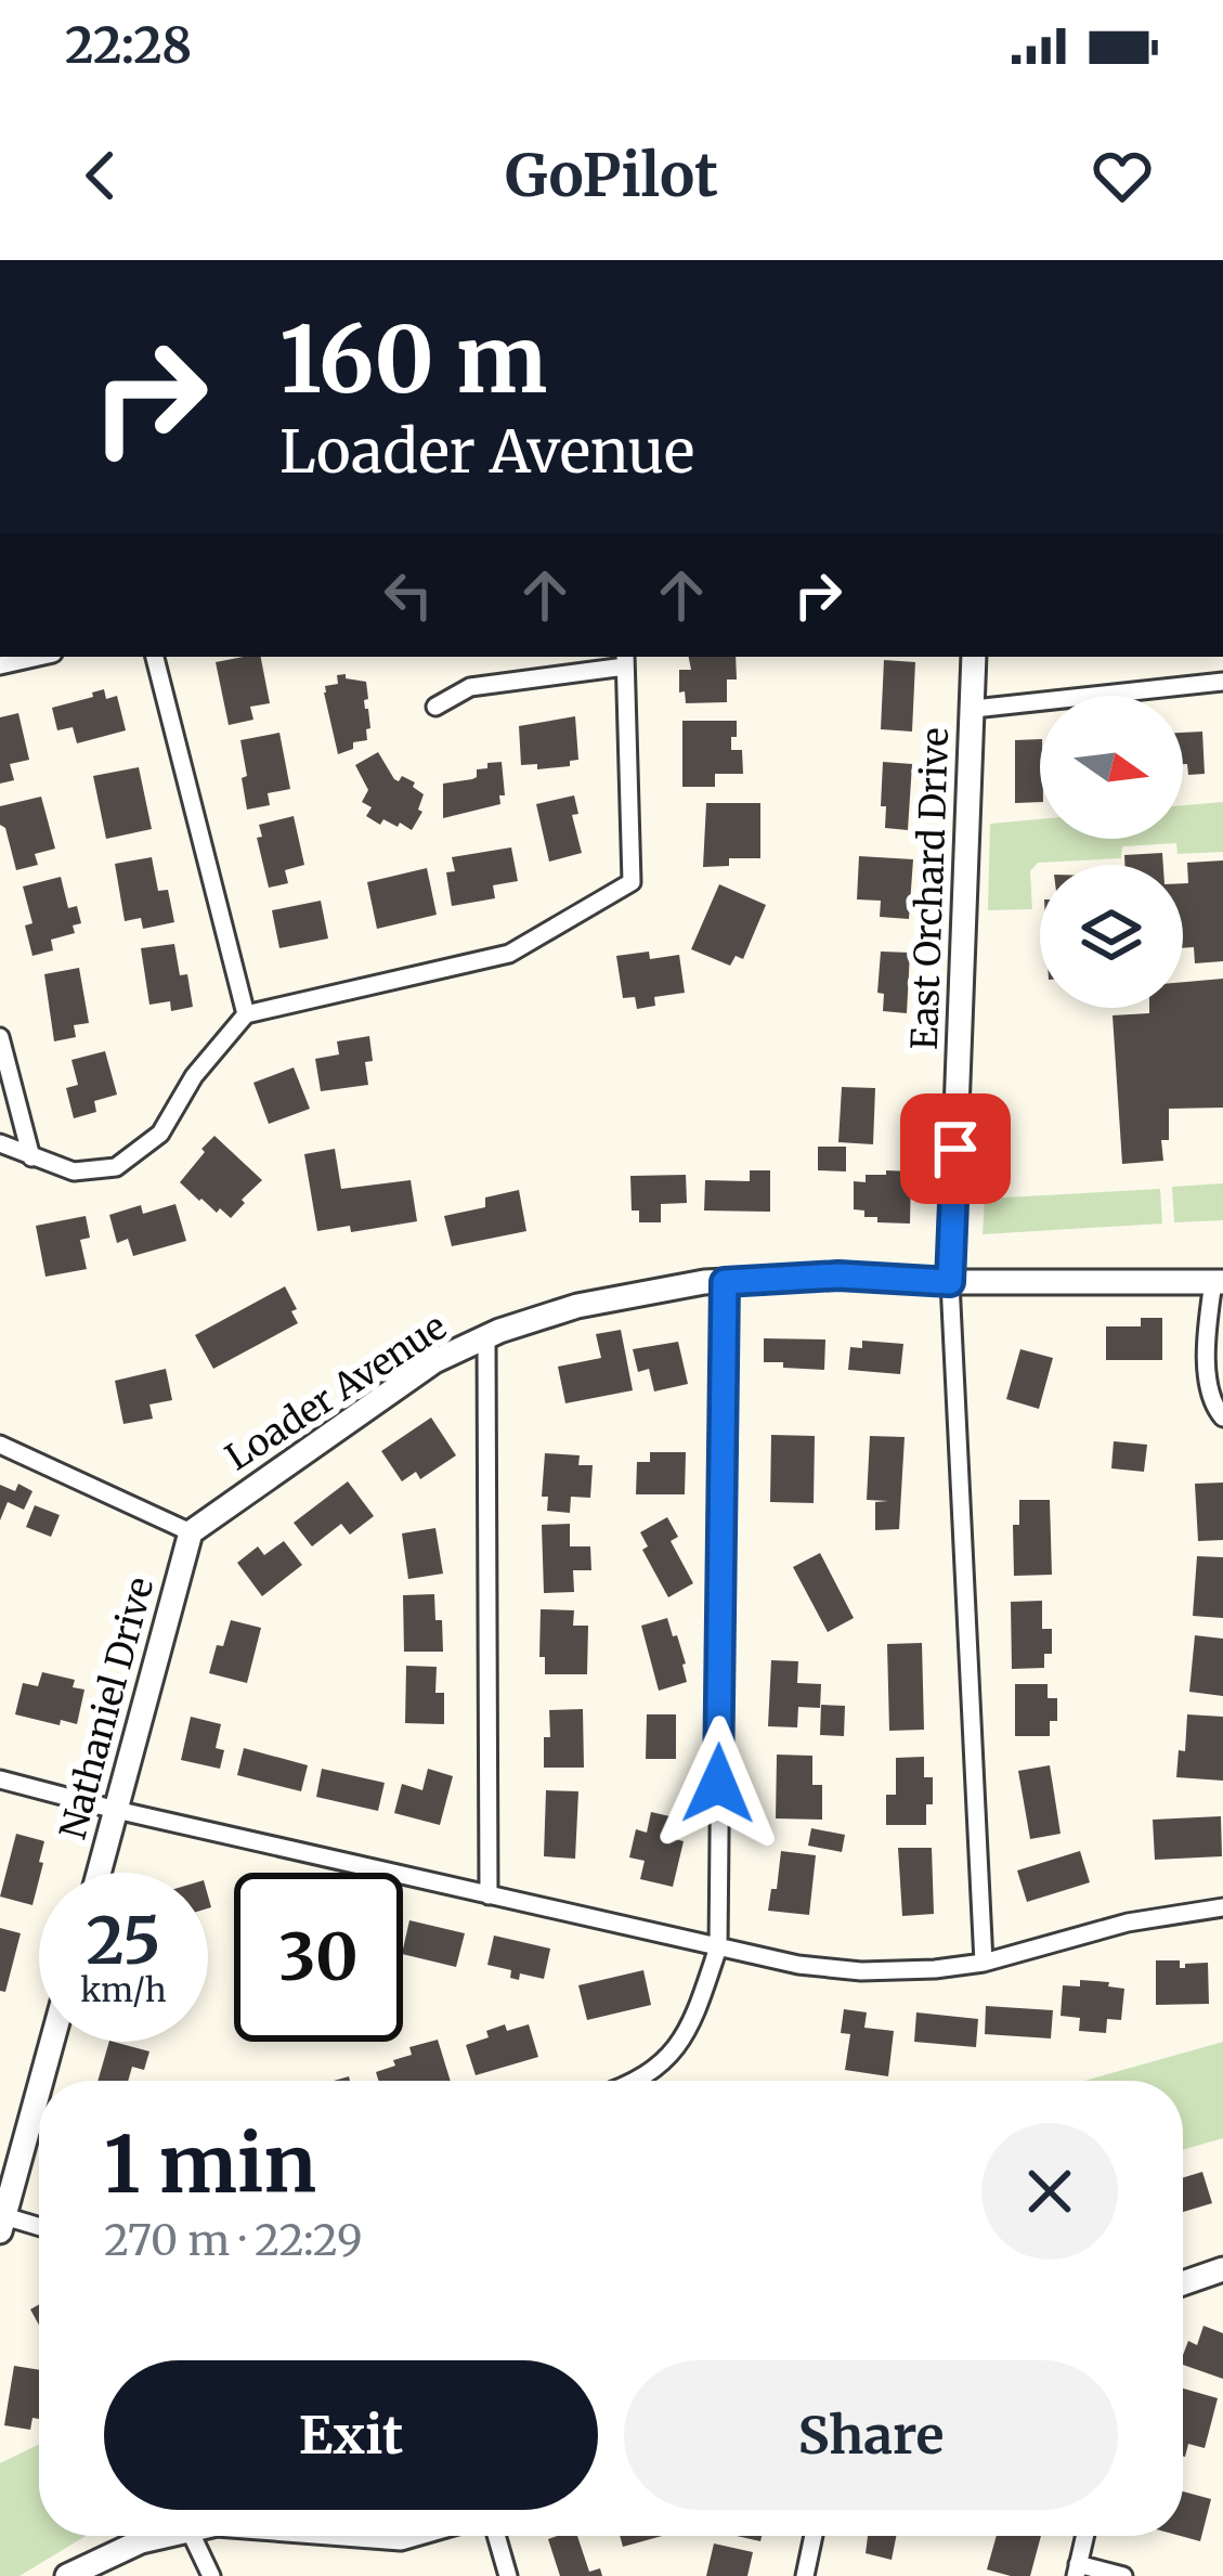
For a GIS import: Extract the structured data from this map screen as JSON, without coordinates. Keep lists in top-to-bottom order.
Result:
{
  "streets": {
    "street": ["East Orchard Drive", "Loader Avenue", "Nathaniel Drive"]
  },
  "crossings": [
    ["East Orchard Drive", "Loader Avenue"],
    ["Loader Avenue", "Nathaniel Drive"]
  ],
  "north": "right",
  "page": {
    "status": "22:28",
    "header": "GoPilot",
    "turn": ["160 m", "Loader Avenue"],
    "speed": "25 km/h",
    "limit": "30",
    "heading": ["1 min", "270 m · 22:29"],
    "buttons": ["Exit", "Share"]
  }
}
